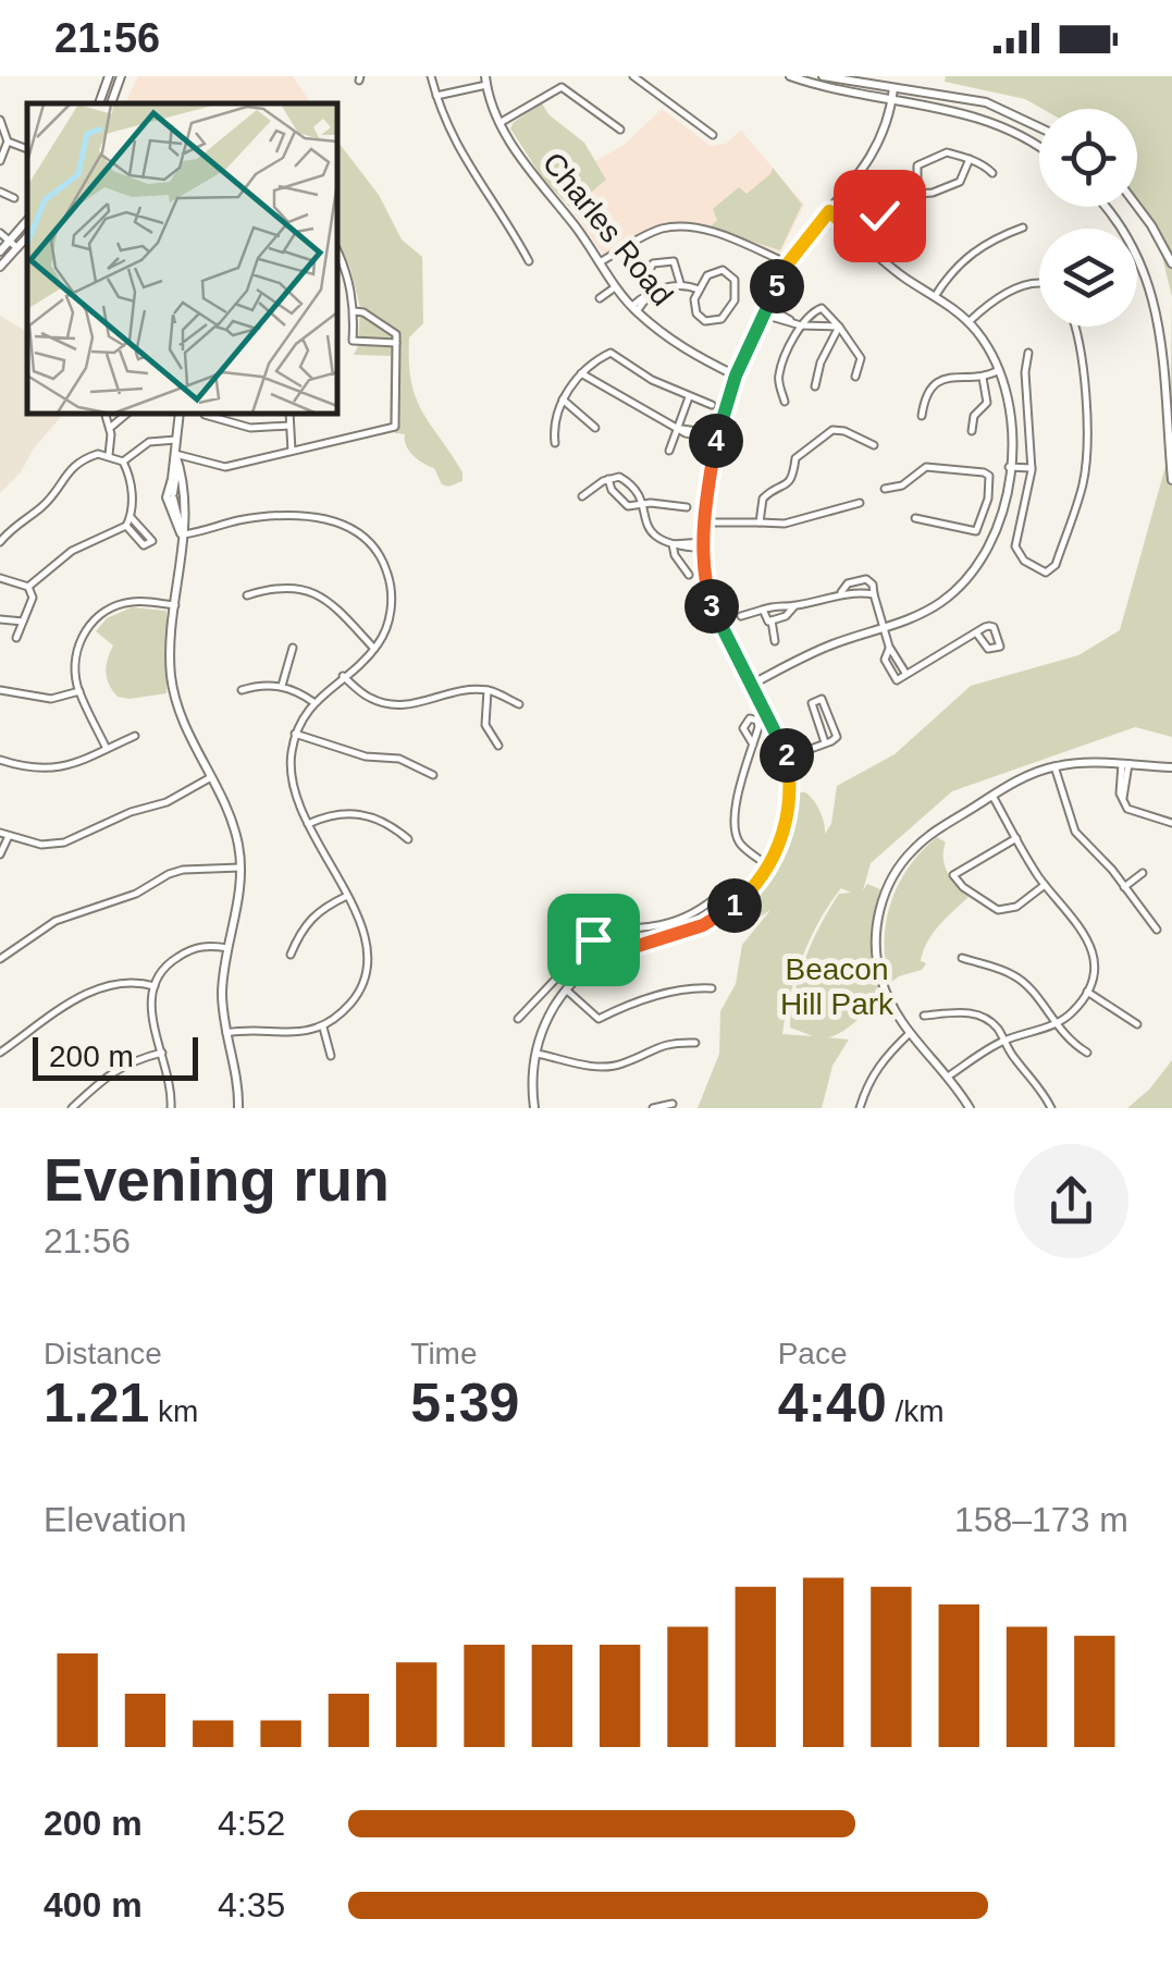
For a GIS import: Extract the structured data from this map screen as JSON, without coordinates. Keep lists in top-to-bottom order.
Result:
{
  "streets": {
    "street": ["Charles Road"]
  },
  "parks": ["Beacon Hill Park"],
  "scale_bar": "200 m",
  "page": {
    "status": "21:56",
    "pins": [
      "5",
      "4",
      "3",
      "2",
      "1"
    ],
    "scale": "200 m",
    "heading": ["Evening run", "21:56"],
    "stats": [
      ["Distance", "1.21 km"],
      ["Time", "5:39"],
      ["Pace", "4:40 /km"]
    ],
    "chart": ["Elevation", "158–173 m"],
    "list": [
      {
        "name": "200 m",
        "note": "4:52"
      },
      {
        "name": "400 m",
        "note": "4:35"
      }
    ]
  }
}
